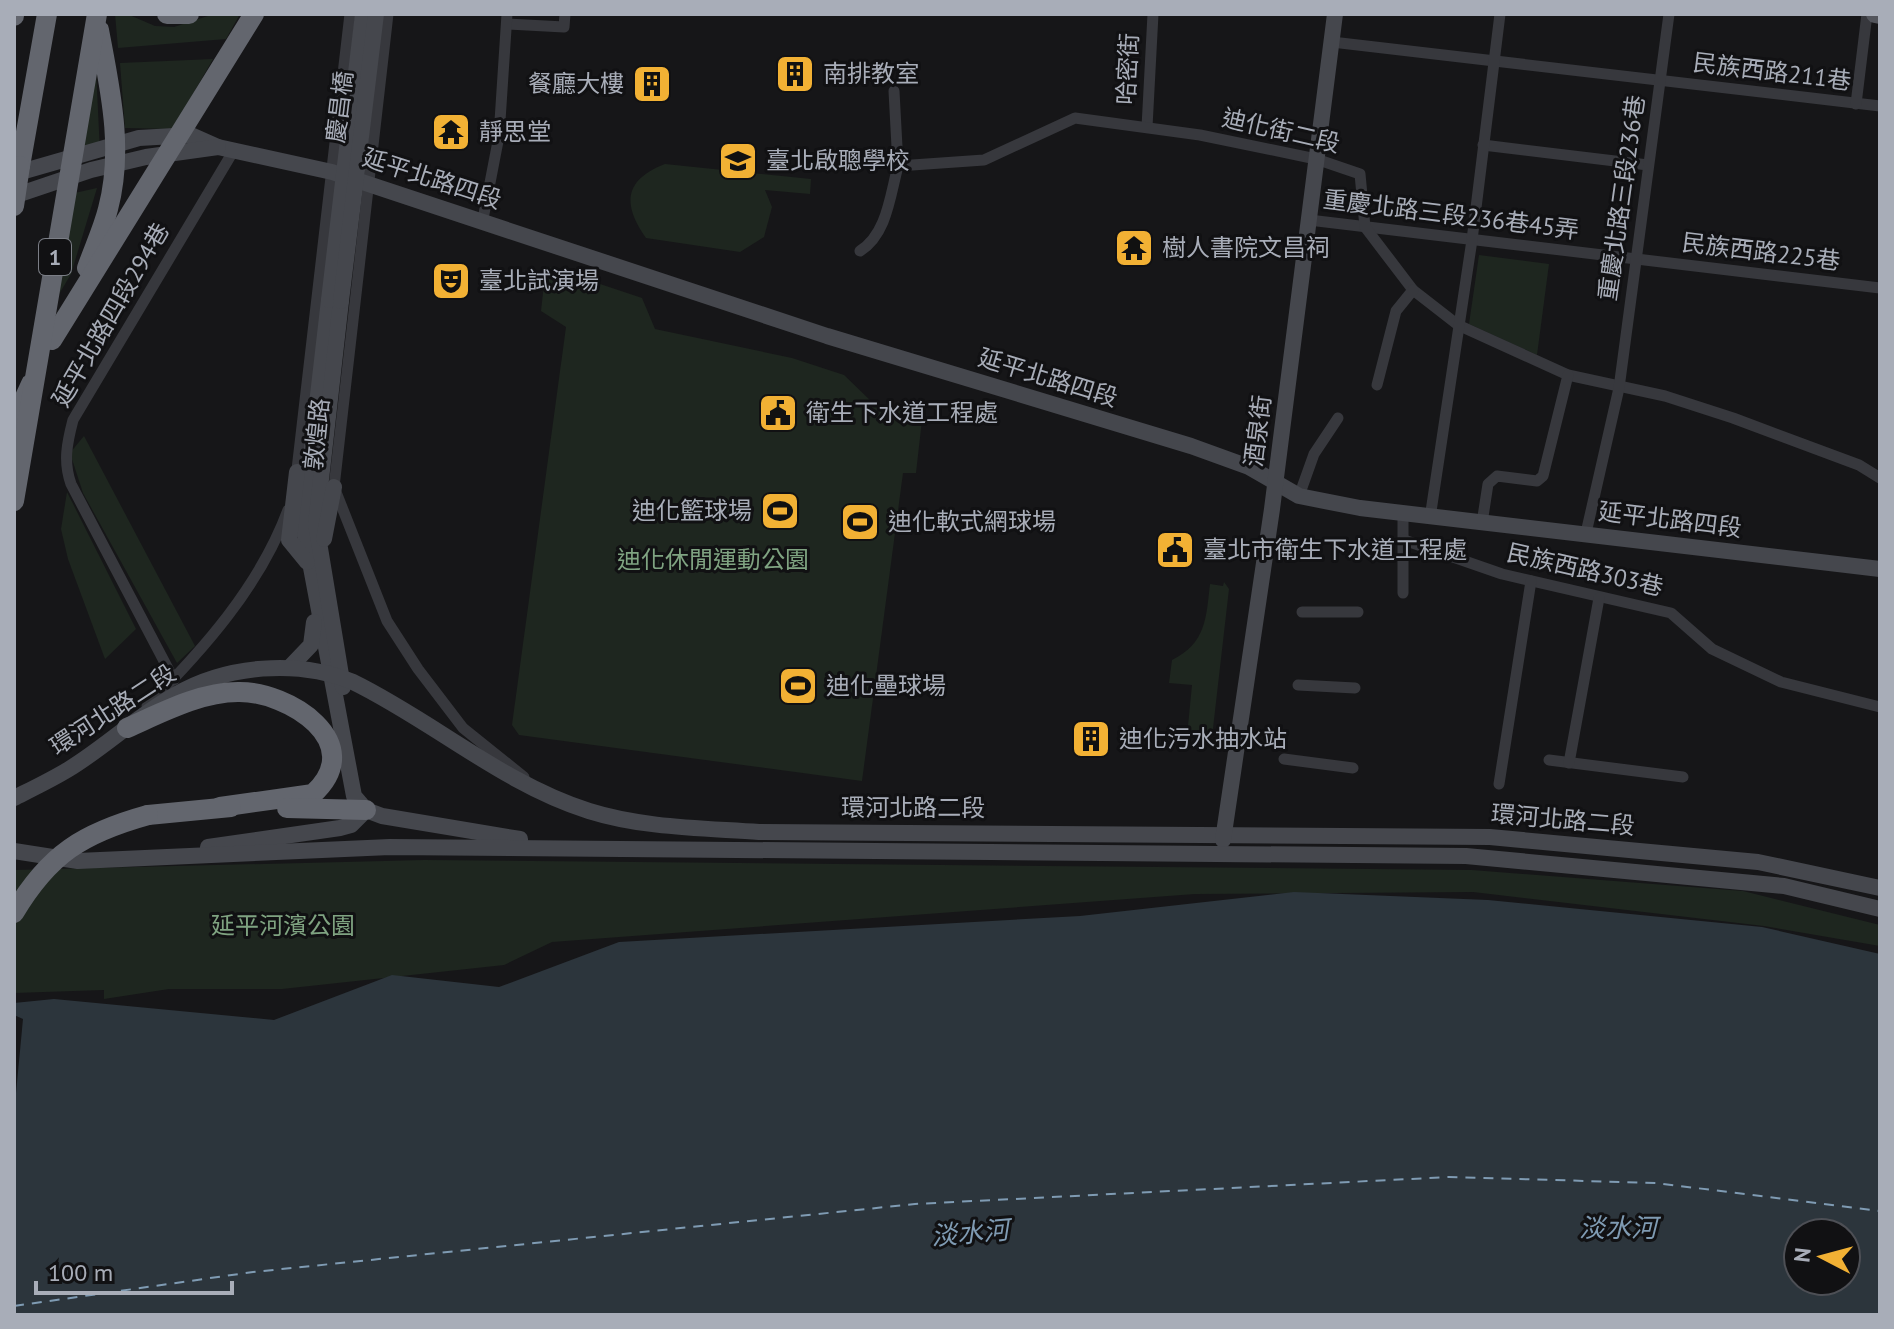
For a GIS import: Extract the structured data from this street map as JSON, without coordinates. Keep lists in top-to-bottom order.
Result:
{
  "streets": {
    "highway": ["1"],
    "street": [
      "哈密街",
      "民族西路211巷",
      "慶昌橋",
      "迪化街二段",
      "延平北路四段",
      "重慶北路三段236巷",
      "重慶北路三段236巷45弄",
      "民族西路225巷",
      "延平北路四段294巷",
      "酒泉街",
      "敦煌路",
      "民族西路303巷",
      "環河北路二段"
    ]
  },
  "crossings": [
    ["哈密街", "迪化街二段"],
    ["民族西路211巷", "重慶北路三段236巷"],
    ["民族西路211巷", "酒泉街"],
    ["迪化街二段", "重慶北路三段236巷45弄"],
    ["迪化街二段", "酒泉街"],
    ["延平北路四段", "重慶北路三段236巷"],
    ["延平北路四段", "延平北路四段294巷"],
    ["延平北路四段", "酒泉街"],
    ["延平北路四段", "敦煌路"],
    ["重慶北路三段236巷", "重慶北路三段236巷45弄"],
    ["重慶北路三段236巷", "民族西路225巷"],
    ["重慶北路三段236巷45弄", "民族西路225巷"],
    ["重慶北路三段236巷45弄", "酒泉街"],
    ["延平北路四段294巷", "敦煌路"],
    ["酒泉街", "環河北路二段"],
    ["敦煌路", "環河北路二段"]
  ],
  "water": ["淡水河"],
  "parks": ["迪化休閒運動公園", "延平河濱公園"],
  "places": {
    "building": ["南排教室", "餐廳大樓", "迪化污水抽水站"],
    "temple": ["靜思堂", "樹人書院文昌祠"],
    "school or university": ["臺北啟聰學校"],
    "theatre": ["臺北試演場"],
    "public building": ["衛生下水道工程處", "臺北市衛生下水道工程處"],
    "sports": ["迪化籃球場", "迪化軟式網球場", "迪化壘球場"]
  },
  "scale_bar": "100 m",
  "north": "left"
}
